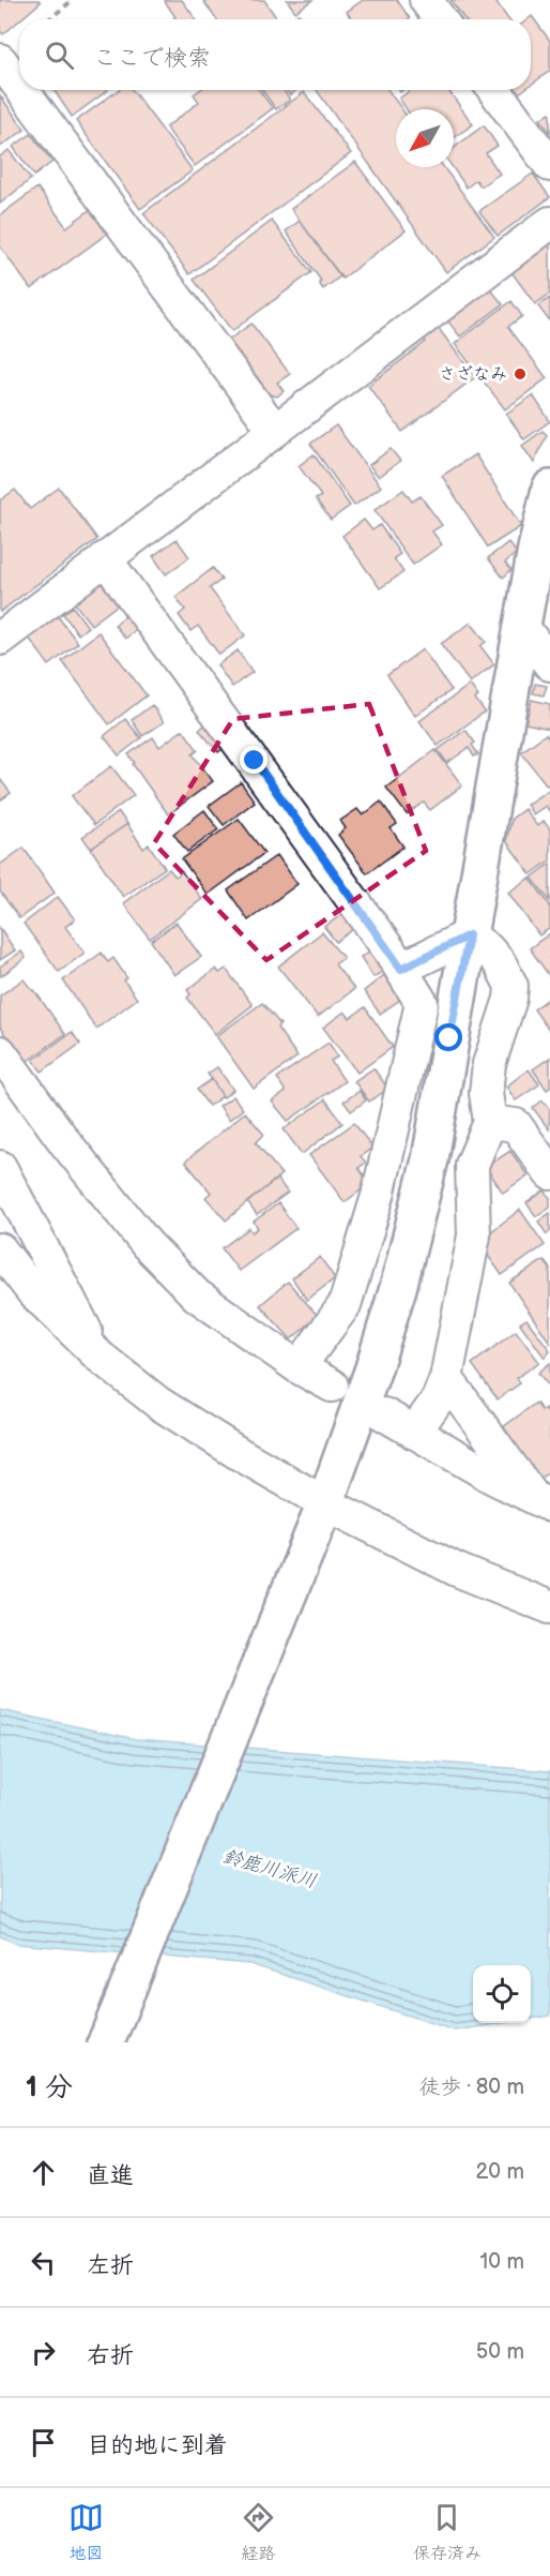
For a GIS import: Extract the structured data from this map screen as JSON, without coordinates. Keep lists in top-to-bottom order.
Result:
{
  "water": ["鈴鹿川派川"],
  "places": ["さざなみ"],
  "north": "bottom left",
  "page": {
    "search": "ここで検索",
    "heading": ["1 分", "徒歩 · 80 m"],
    "list": [
      ["直進", "20 m"],
      ["左折", "10 m"],
      ["右折", "50 m"],
      "目的地に到着"
    ],
    "nav": ["地図", "経路", "保存済み"]
  }
}
